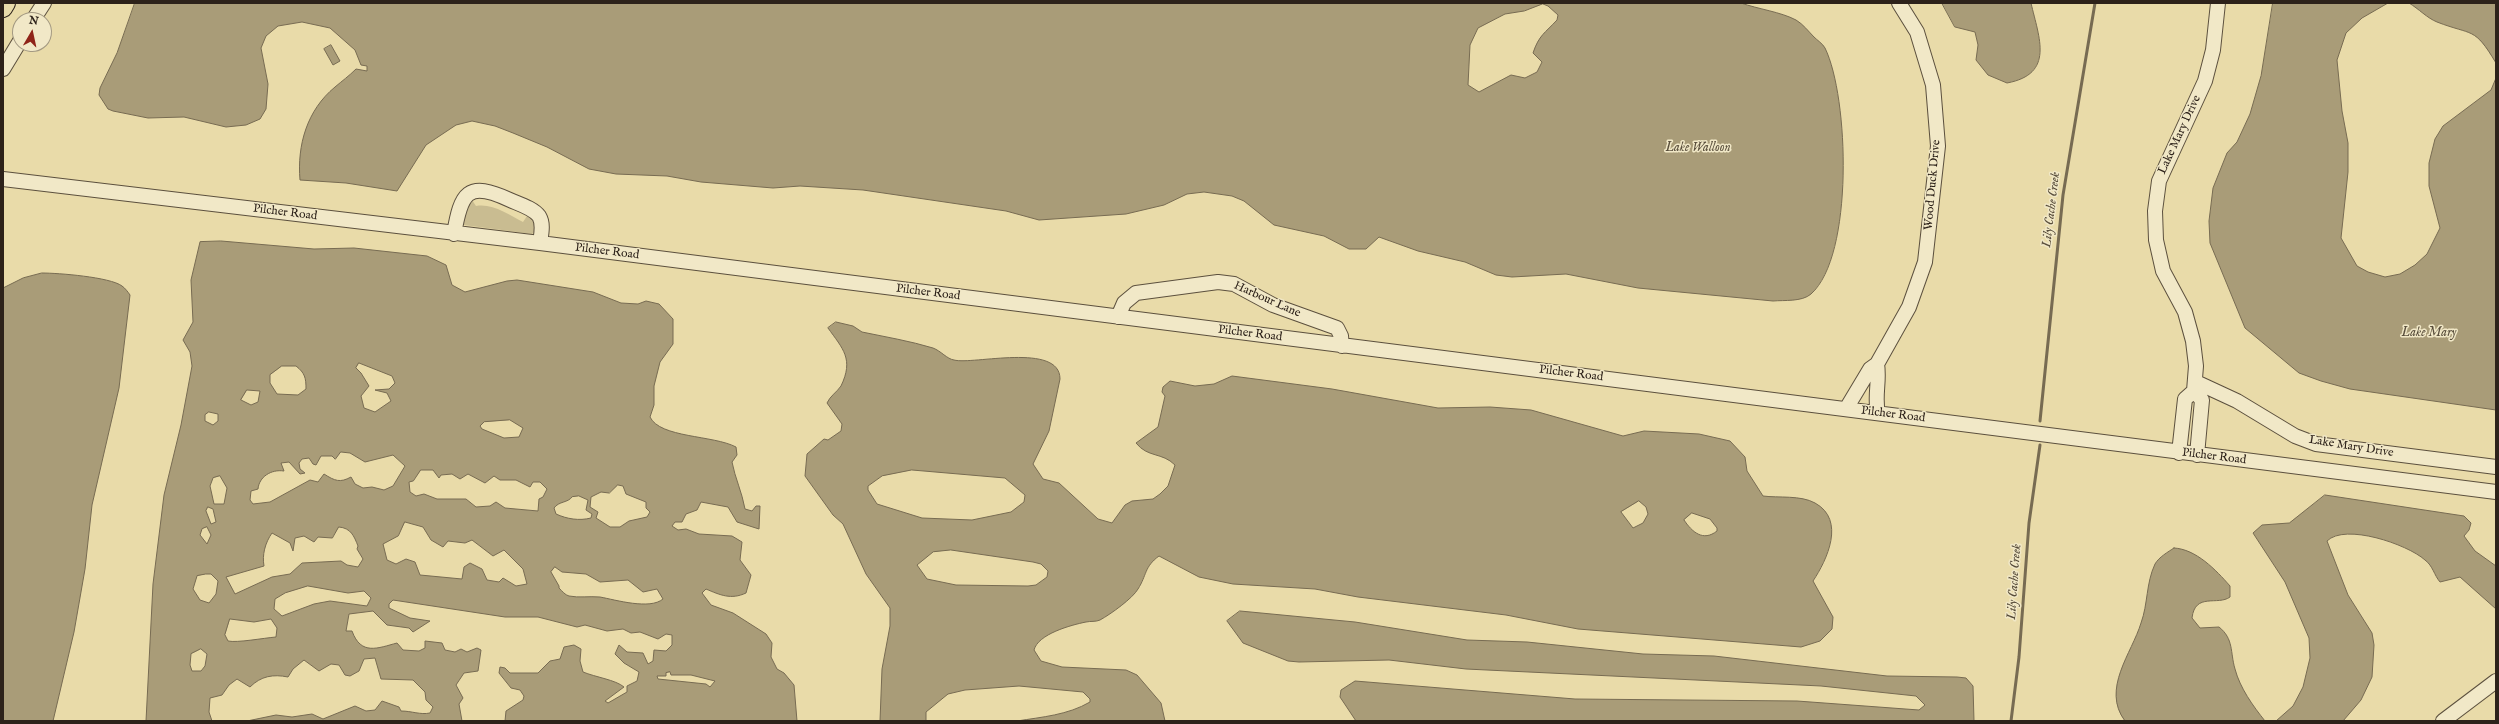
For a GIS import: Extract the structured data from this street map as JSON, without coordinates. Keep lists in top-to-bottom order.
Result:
{
  "streets": {
    "street": [
      "Lake Mary Drive",
      "Wood Duck Drive",
      "Pilcher Road",
      "Harbour Lane"
    ]
  },
  "crossings": [
    ["Lake Mary Drive", "Pilcher Road"],
    ["Wood Duck Drive", "Pilcher Road"],
    ["Pilcher Road", "Harbour Lane"]
  ],
  "water": ["Lake Walloon", "Lily Cache Creek", "Lake Mary"],
  "north": "top"
}
